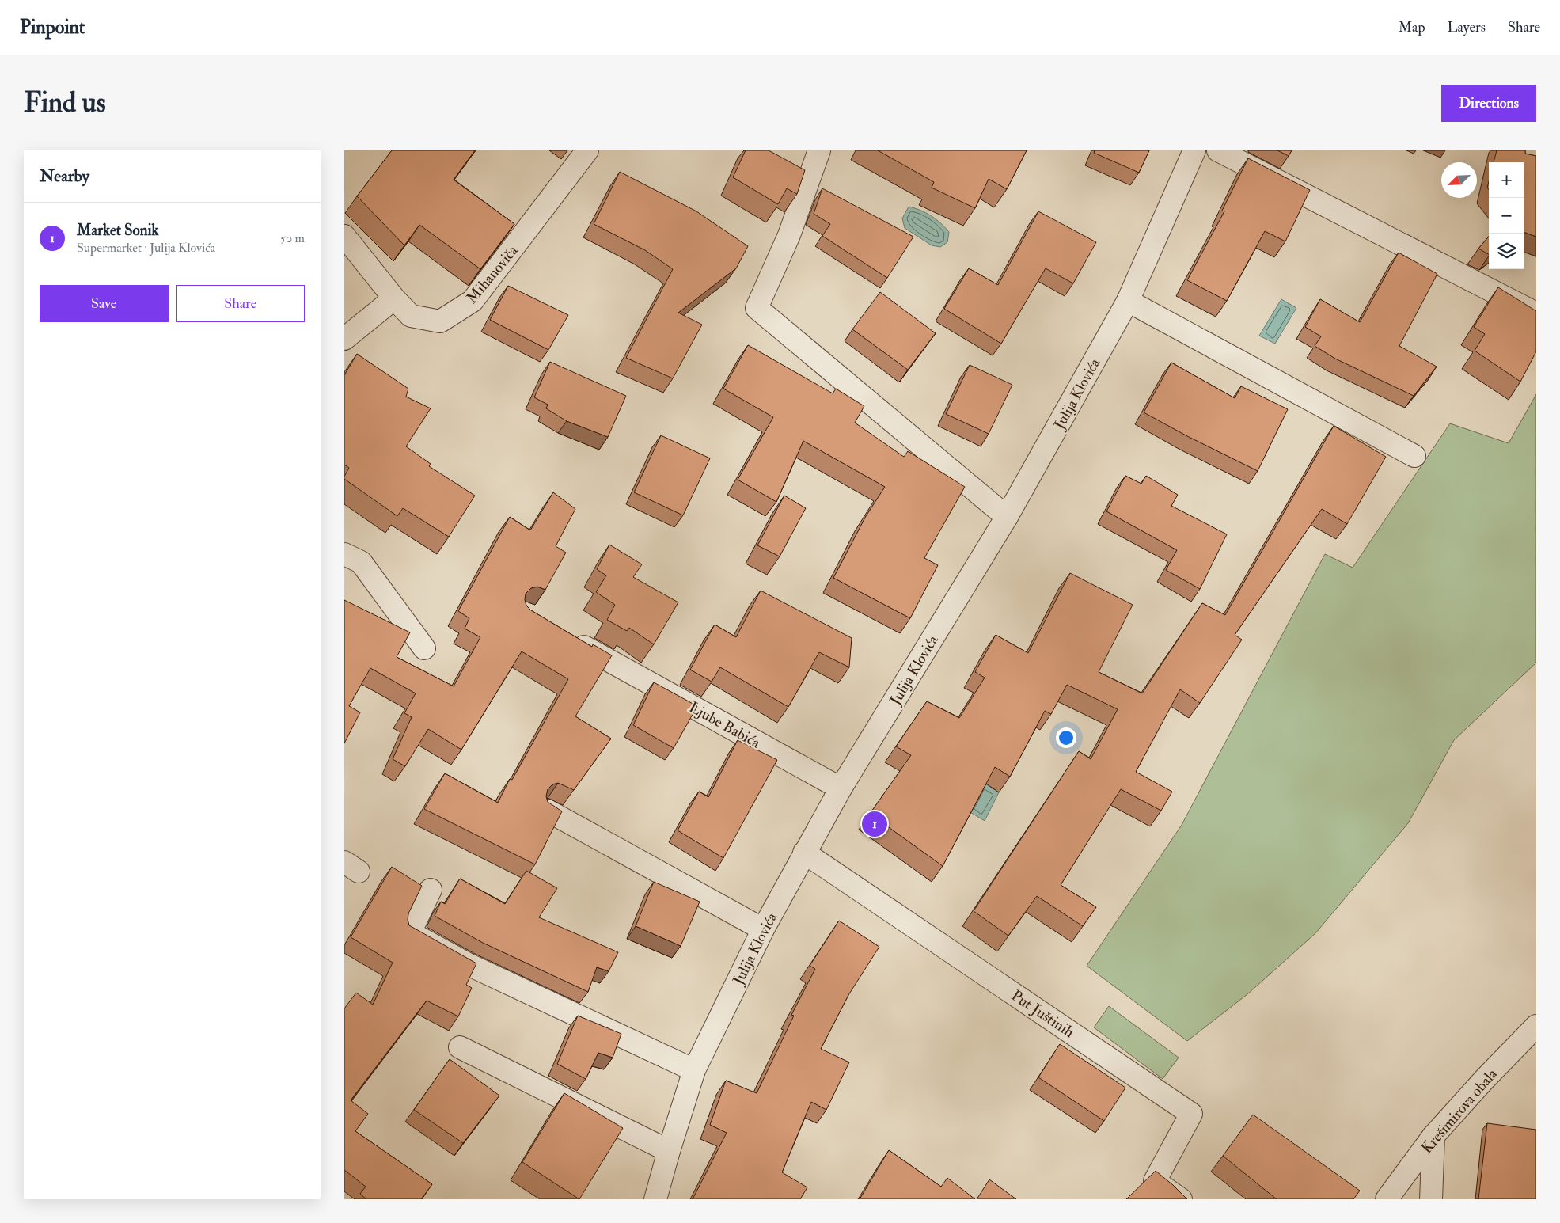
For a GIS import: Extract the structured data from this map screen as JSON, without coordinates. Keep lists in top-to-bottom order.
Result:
{
  "streets": {
    "street": [
      "Mihanoviča",
      "Julija Klovića",
      "Ljube Babića",
      "Put Juštinih",
      "Krešimirova obala"
    ]
  },
  "crossings": [
    ["Julija Klovića", "Ljube Babića"],
    ["Julija Klovića", "Put Juštinih"]
  ],
  "north": "bottom left",
  "page": {
    "header": "Pinpoint",
    "nav": ["Map", "Layers", "Share"],
    "buttons": [
      "Directions",
      ["Save", "Share"]
    ],
    "title": "Find us",
    "heading": "Nearby",
    "map_buttons": ["+", "−"],
    "list": [
      {
        "mark": "1",
        "name": "Market Sonik",
        "note": "Supermarket · Julija Klovića",
        "value": "50 m"
      }
    ],
    "pins": "1"
  }
}
